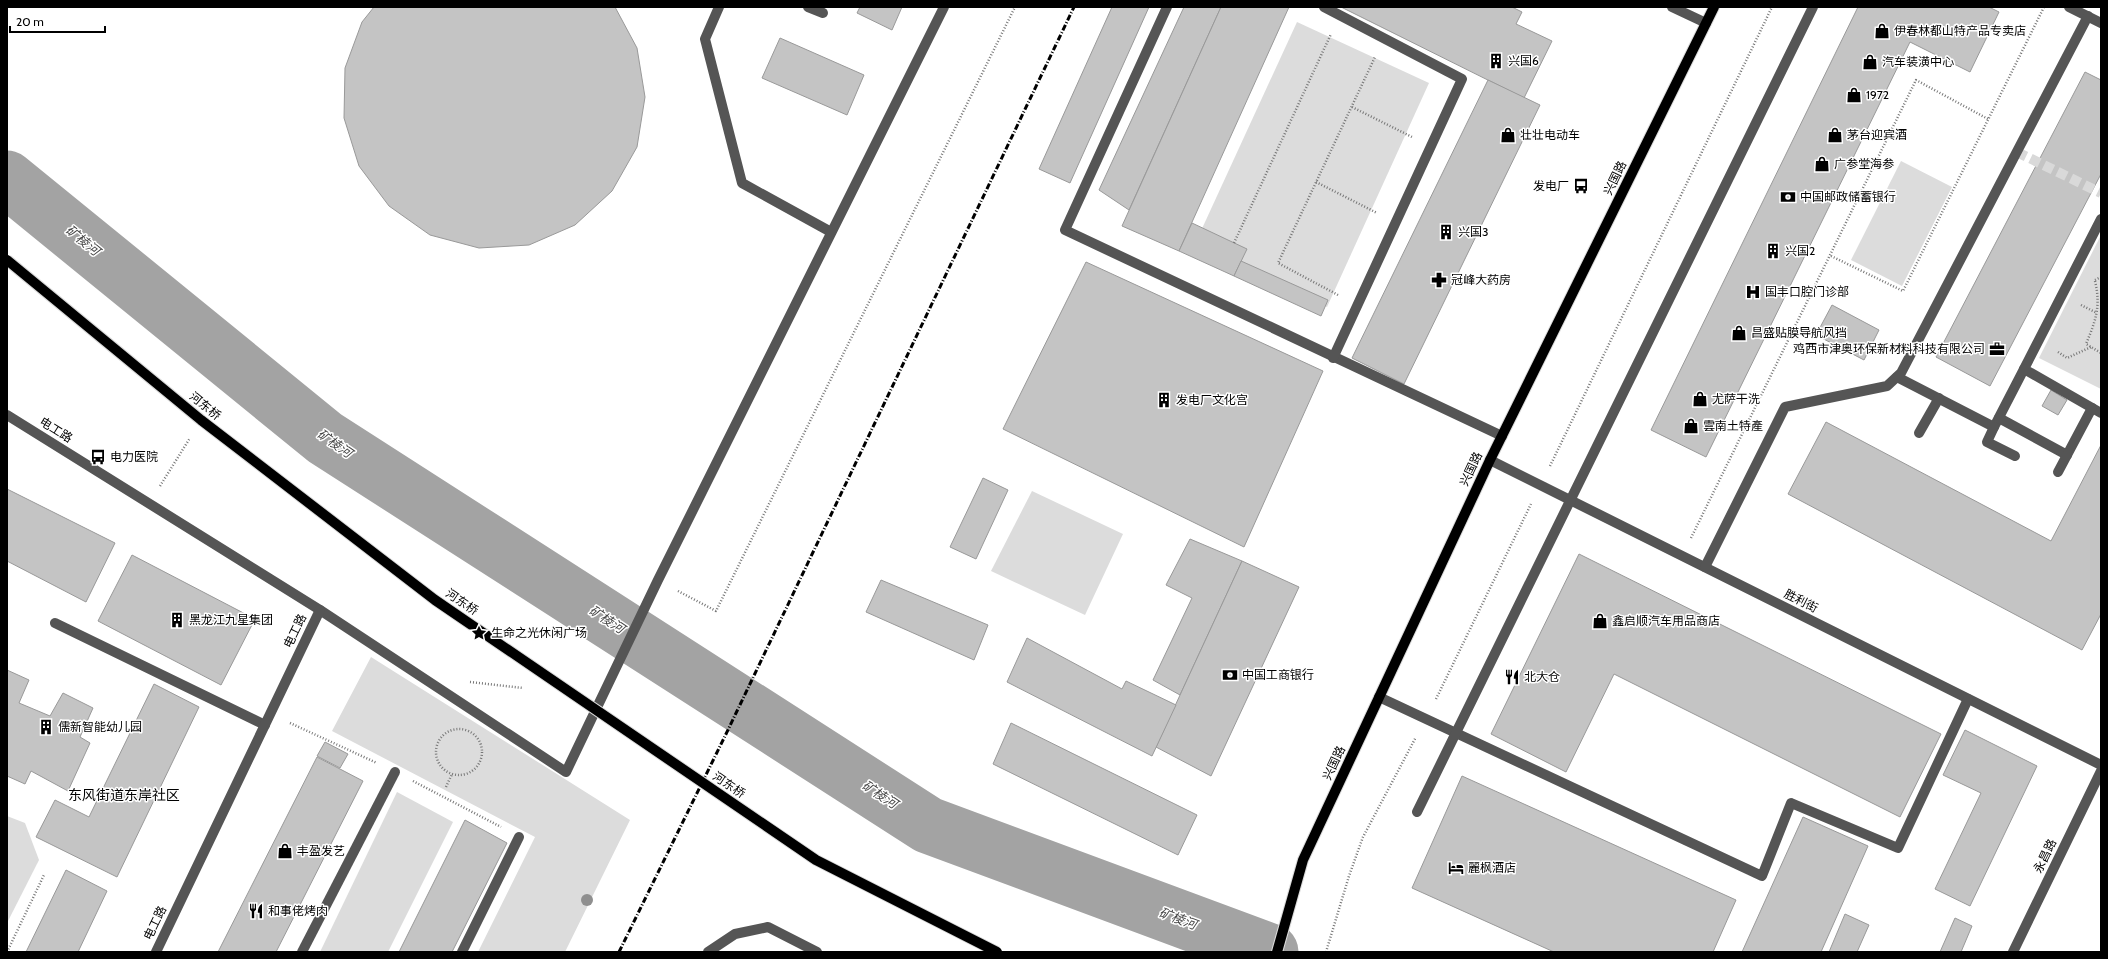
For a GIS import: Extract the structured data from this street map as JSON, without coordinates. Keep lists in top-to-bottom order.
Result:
{
  "streets": {
    "main road": ["兴国路", "河东桥"],
    "street": ["电工路", "胜利街", "永昌路"]
  },
  "crossings": [
    ["兴国路", "胜利街"]
  ],
  "districts": ["东风街道东岸社区"],
  "water": ["矿棱河"],
  "places": {
    "shop": [
      "伊春林都山特产品专卖店",
      "汽车装潢中心",
      "1972",
      "壮壮电动车",
      "茅台迎宾酒",
      "广参堂海参",
      "昌盛贴膜导航风挡",
      "尤萨干洗",
      "雲南土特產",
      "鑫启顺汽车用品商店",
      "丰盈发艺"
    ],
    "building": [
      "兴国6",
      "兴国3",
      "兴国2",
      "发电厂文化宫",
      "黑龙江九星集团",
      "儒新智能幼儿园"
    ],
    "bus stop": ["发电厂", "电力医院"],
    "bank": ["中国邮政储蓄银行", "中国工商银行"],
    "pharmacy": ["冠峰大药房"],
    "hospital": ["国丰口腔门诊部"],
    "office": ["鸡西市津奥环保新材料科技有限公司"],
    "place": ["生命之光休闲广场"],
    "restaurant": ["北大仓", "和事佬烤肉"],
    "hotel": ["麗枫酒店"]
  },
  "scale_bar": "20 m"
}
